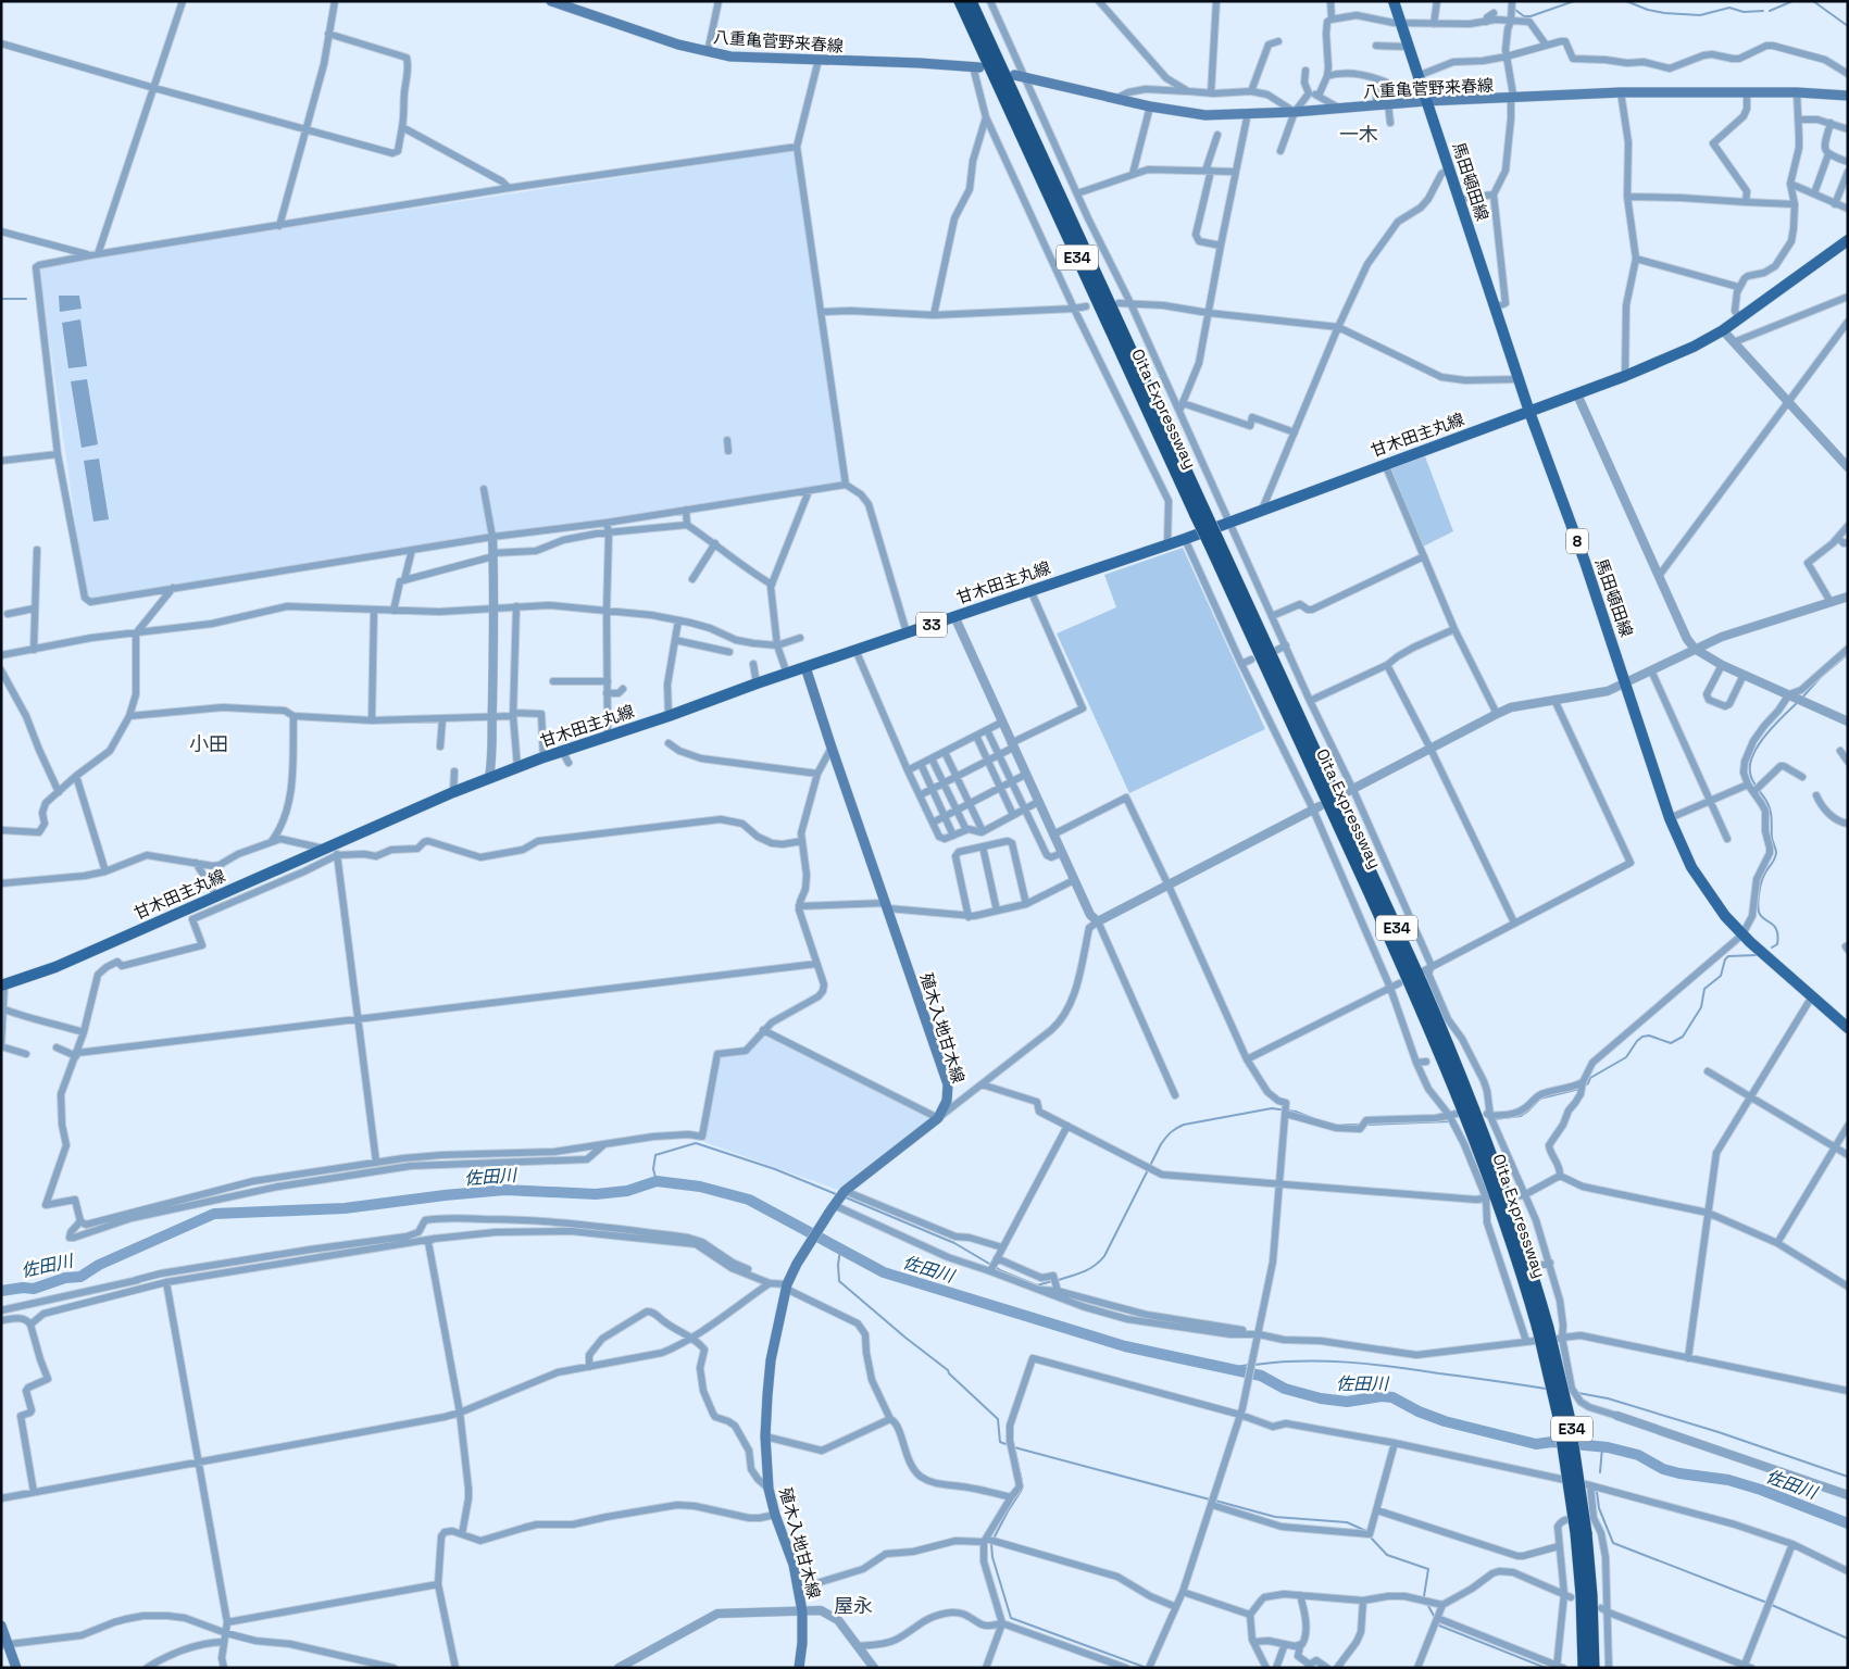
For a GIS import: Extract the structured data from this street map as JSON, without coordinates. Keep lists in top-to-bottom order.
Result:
{
  "streets": {
    "highway": ["E34", "Oita Expressway"],
    "main road": [
      "八重亀菅野来春線",
      "馬田頓田線",
      "甘木田主丸線",
      "8",
      "33",
      "殖木入地甘木線"
    ]
  },
  "crossings": [
    ["八重亀菅野来春線", "馬田頓田線"],
    ["馬田頓田線", "甘木田主丸線"],
    ["甘木田主丸線", "殖木入地甘木線"]
  ],
  "districts": ["一木", "小田", "屋永"],
  "water": ["佐田川"]
}
